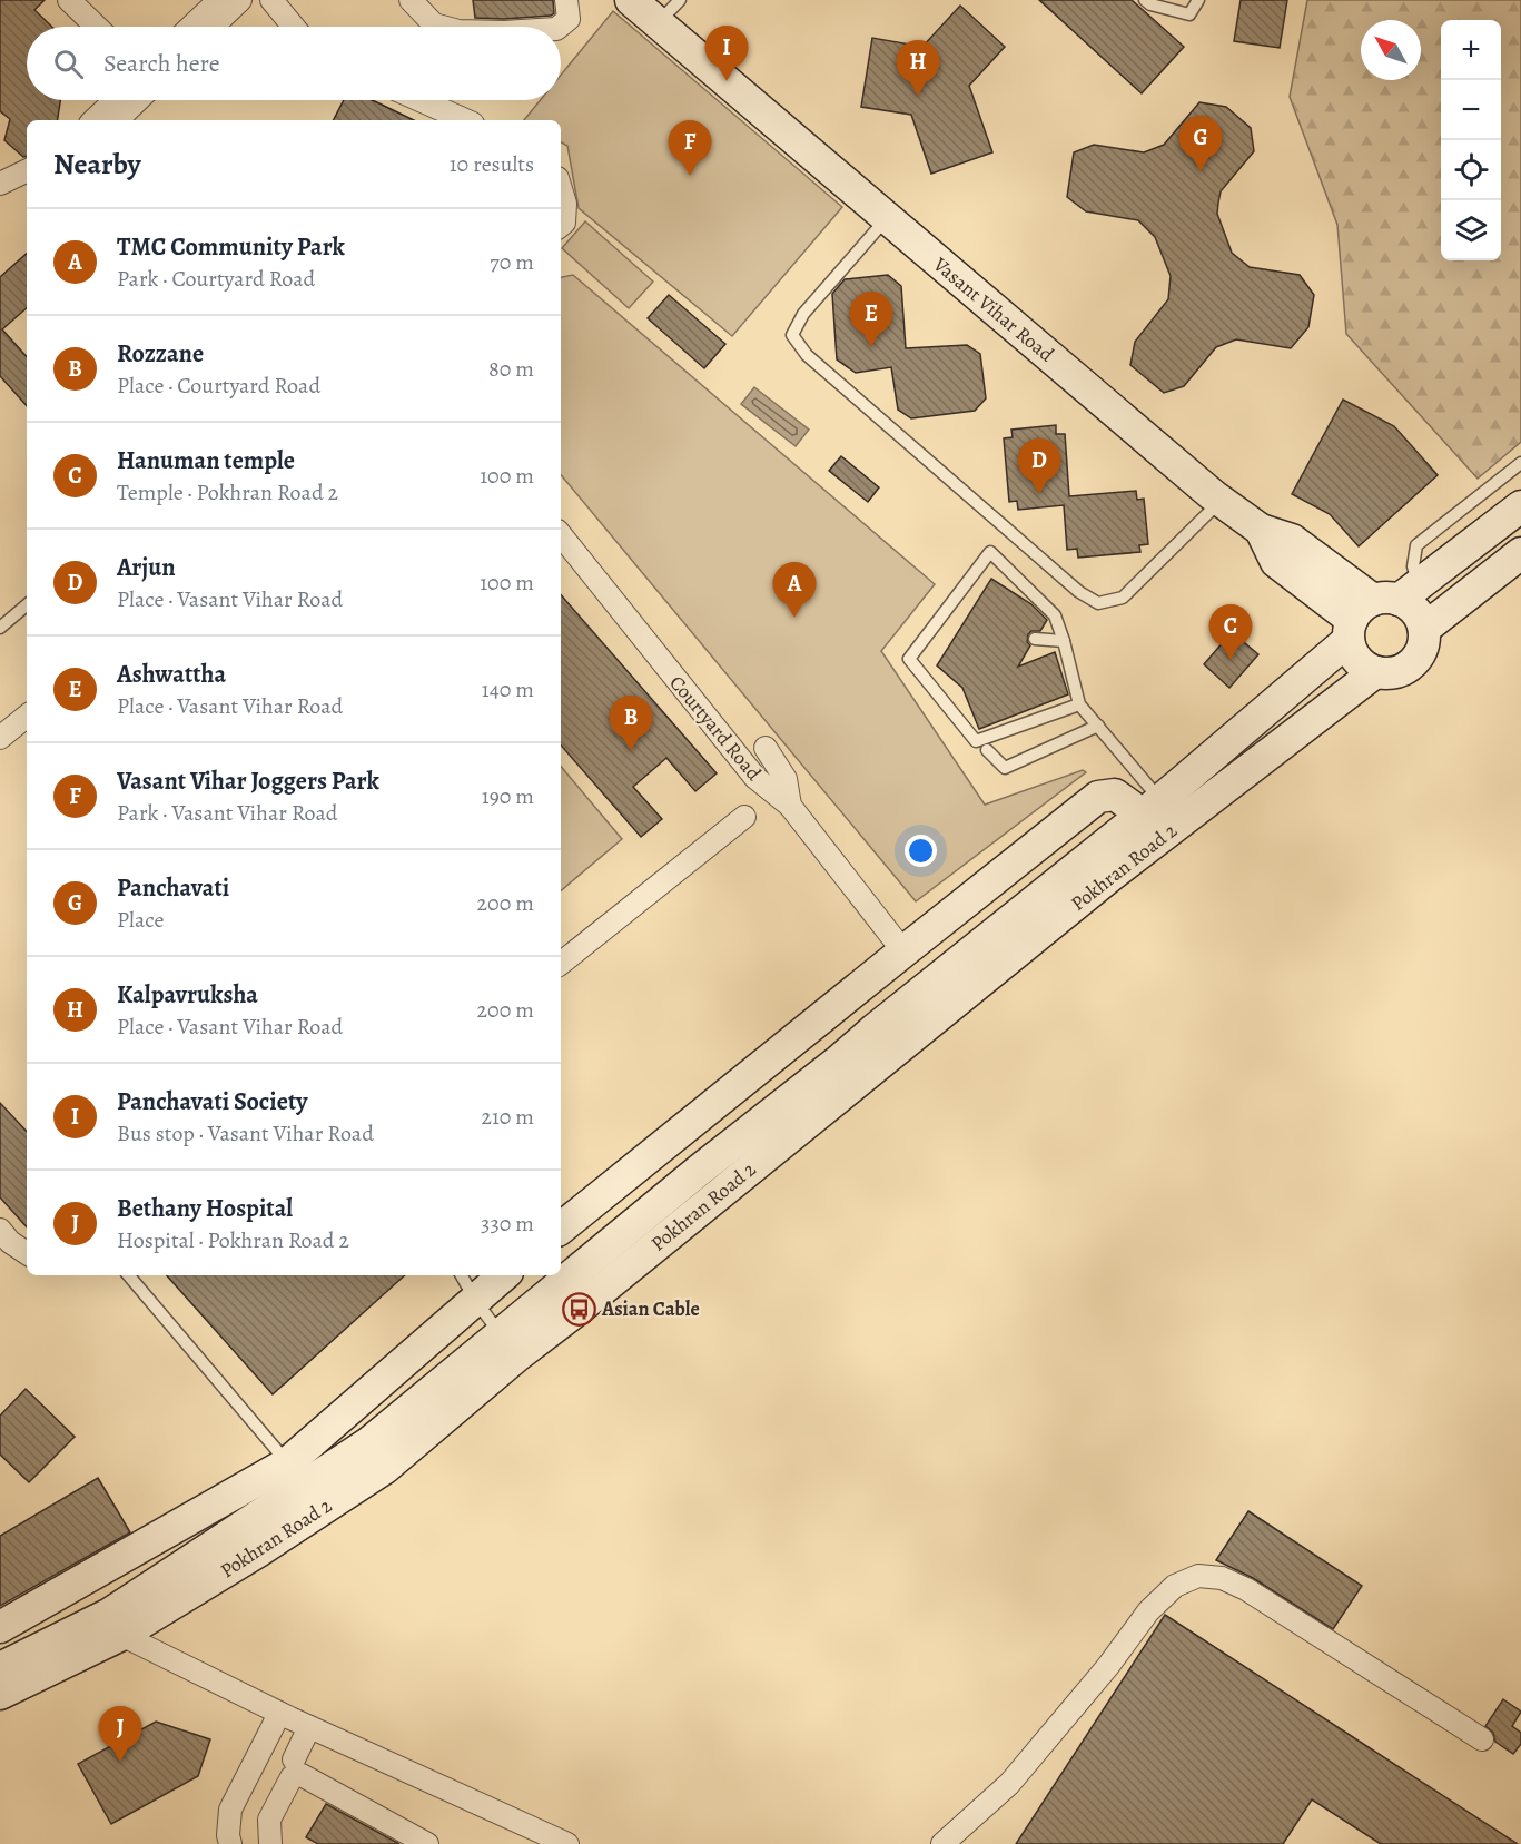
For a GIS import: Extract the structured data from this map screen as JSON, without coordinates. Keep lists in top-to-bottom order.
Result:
{
  "streets": {
    "main road": ["Vasant Vihar Road", "Pokhran Road 2"],
    "street": ["Courtyard Road"]
  },
  "crossings": [
    ["Vasant Vihar Road", "Pokhran Road 2"]
  ],
  "places": {
    "bus stop": ["Asian Cable"]
  },
  "north": "top left",
  "page": {
    "map_buttons": ["+", "−"],
    "pins": [
      "I",
      "H",
      "G",
      "F",
      "E",
      "D",
      "A",
      "C",
      "B",
      "J"
    ],
    "search": "Search here",
    "heading": ["Nearby", "10 results"],
    "list": [
      {
        "mark": "A",
        "name": "TMC Community Park",
        "note": "Park · Courtyard Road",
        "value": "70 m"
      },
      {
        "mark": "B",
        "name": "Rozzane",
        "note": "Place · Courtyard Road",
        "value": "80 m"
      },
      {
        "mark": "C",
        "name": "Hanuman temple",
        "note": "Temple · Pokhran Road 2",
        "value": "100 m"
      },
      {
        "mark": "D",
        "name": "Arjun",
        "note": "Place · Vasant Vihar Road",
        "value": "100 m"
      },
      {
        "mark": "E",
        "name": "Ashwattha",
        "note": "Place · Vasant Vihar Road",
        "value": "140 m"
      },
      {
        "mark": "F",
        "name": "Vasant Vihar Joggers Park",
        "note": "Park · Vasant Vihar Road",
        "value": "190 m"
      },
      {
        "mark": "G",
        "name": "Panchavati",
        "note": "Place",
        "value": "200 m"
      },
      {
        "mark": "H",
        "name": "Kalpavruksha",
        "note": "Place · Vasant Vihar Road",
        "value": "200 m"
      },
      {
        "mark": "I",
        "name": "Panchavati Society",
        "note": "Bus stop · Vasant Vihar Road",
        "value": "210 m"
      },
      {
        "mark": "J",
        "name": "Bethany Hospital",
        "note": "Hospital · Pokhran Road 2",
        "value": "330 m"
      }
    ]
  }
}
